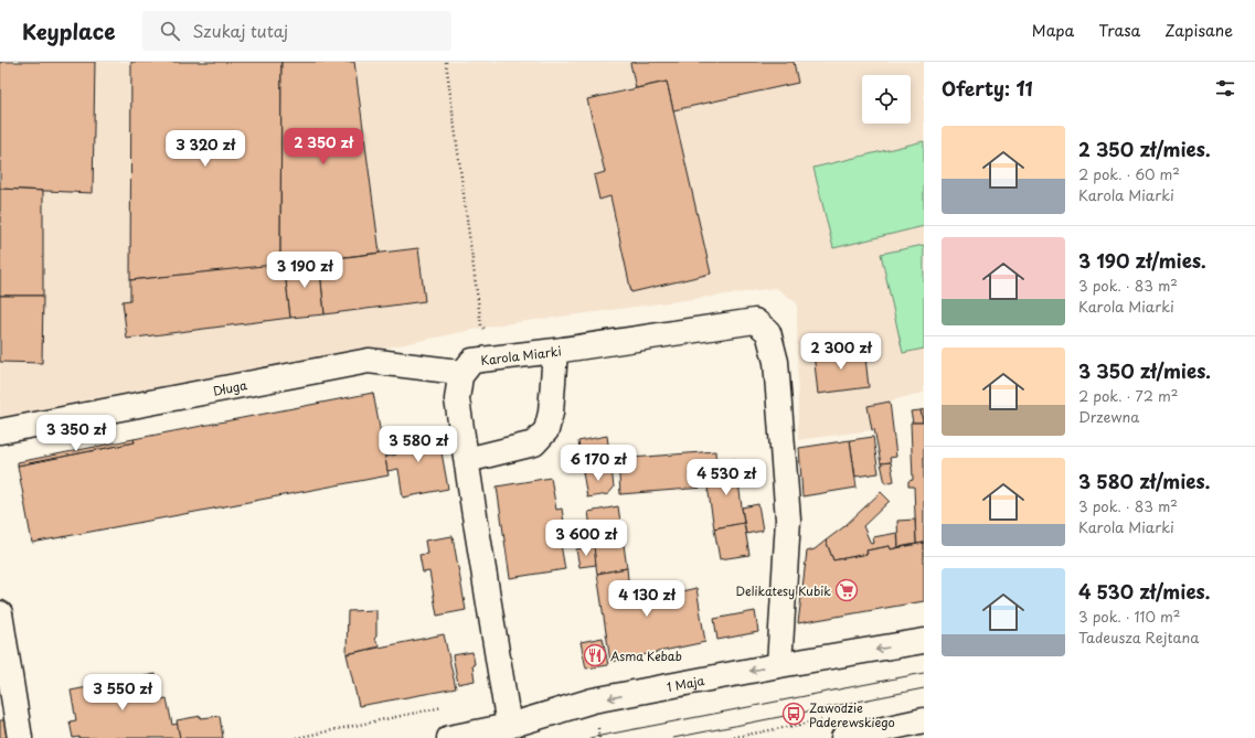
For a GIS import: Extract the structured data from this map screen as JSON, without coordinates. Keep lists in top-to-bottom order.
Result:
{
  "streets": {
    "street": ["Karola Miarki", "Długa", "1 Maja"]
  },
  "crossings": [
    ["Karola Miarki", "Długa"],
    ["Karola Miarki", "1 Maja"]
  ],
  "one_way": ["1 Maja"],
  "places": {
    "supermarket": ["Delikatesy Kubik"],
    "restaurant": ["Asma Kebab"],
    "bus stop": ["Zawodzie Paderewskiego"]
  },
  "page": {
    "header": "Keyplace",
    "search": "Szukaj tutaj",
    "nav": ["Mapa", "Trasa", "Zapisane"],
    "heading": "Oferty: 11",
    "list": [
      {
        "name": "2 350 zł/mies.",
        "note": "2 pok. · 60 m² · Karola Miarki"
      },
      {
        "name": "3 190 zł/mies.",
        "note": "3 pok. · 83 m² · Karola Miarki"
      },
      {
        "name": "3 350 zł/mies.",
        "note": "2 pok. · 72 m² · Drzewna"
      },
      {
        "name": "3 580 zł/mies.",
        "note": "3 pok. · 83 m² · Karola Miarki"
      },
      {
        "name": "4 530 zł/mies.",
        "note": "3 pok. · 110 m² · Tadeusza Rejtana"
      }
    ],
    "price": [
      "2 350 zł",
      "3 320 zł",
      "3 190 zł",
      "2 300 zł",
      "3 350 zł",
      "3 580 zł",
      "6 170 zł",
      "4 530 zł",
      "3 600 zł",
      "4 130 zł",
      "3 550 zł"
    ]
  }
}
